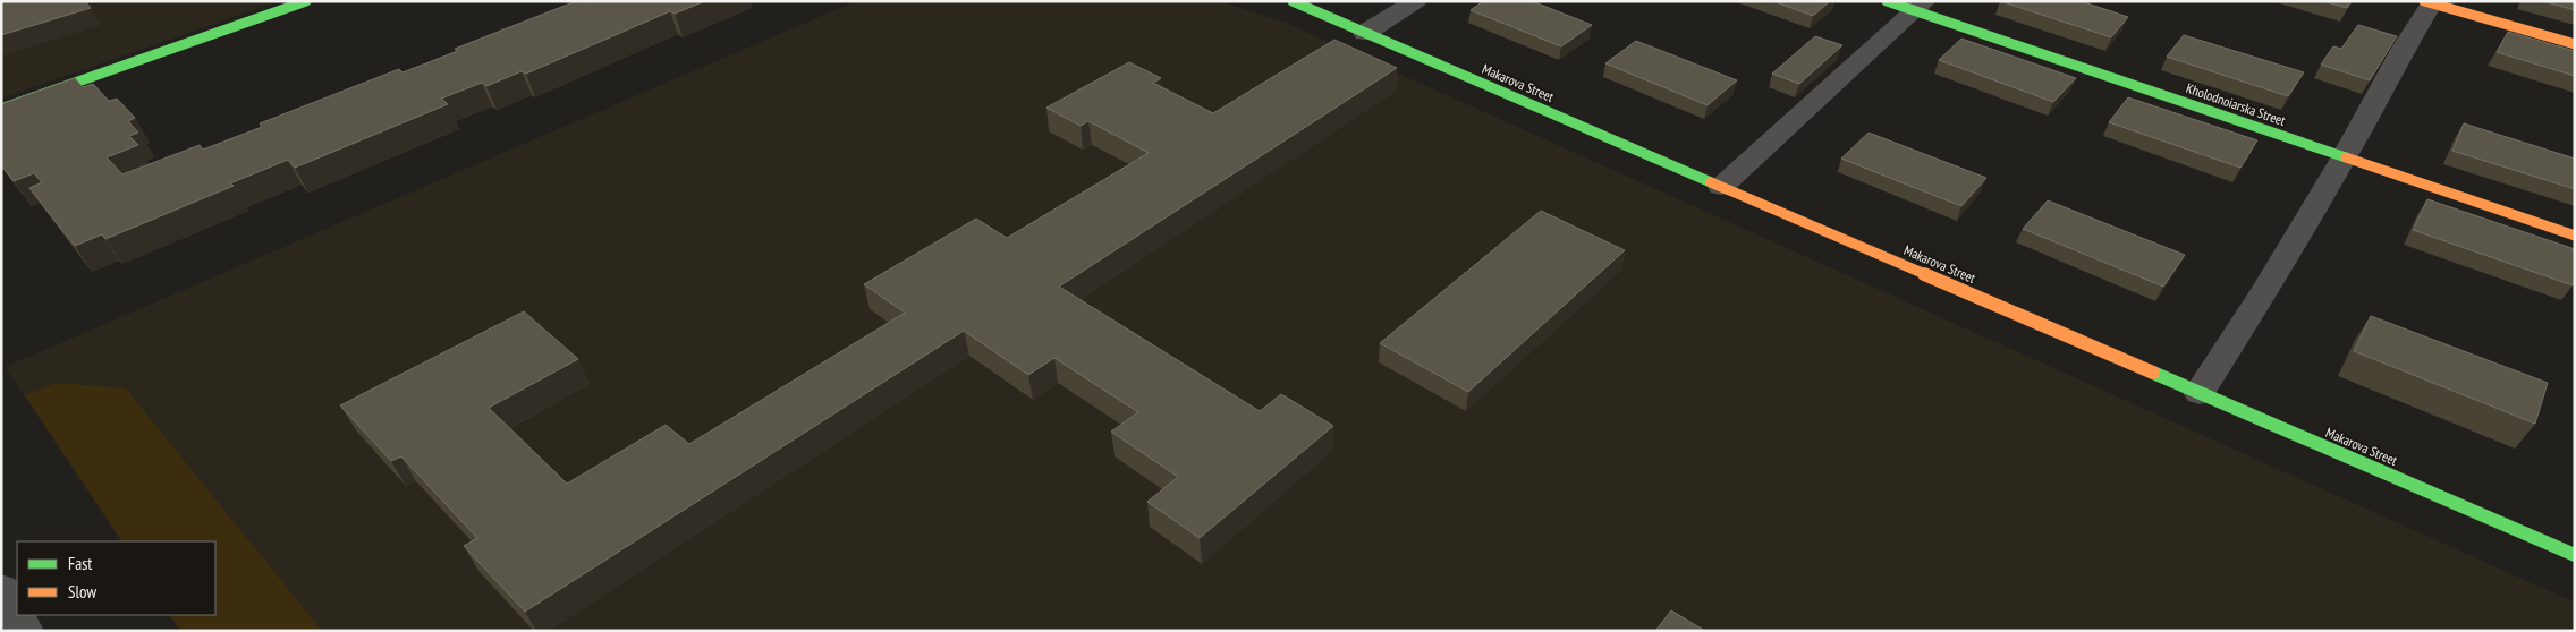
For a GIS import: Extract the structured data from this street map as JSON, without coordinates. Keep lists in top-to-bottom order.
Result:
{
  "streets": {
    "street": ["Makarova Street", "Kholodnoiarska Street"]
  },
  "legend": ["Fast", "Slow"]
}
